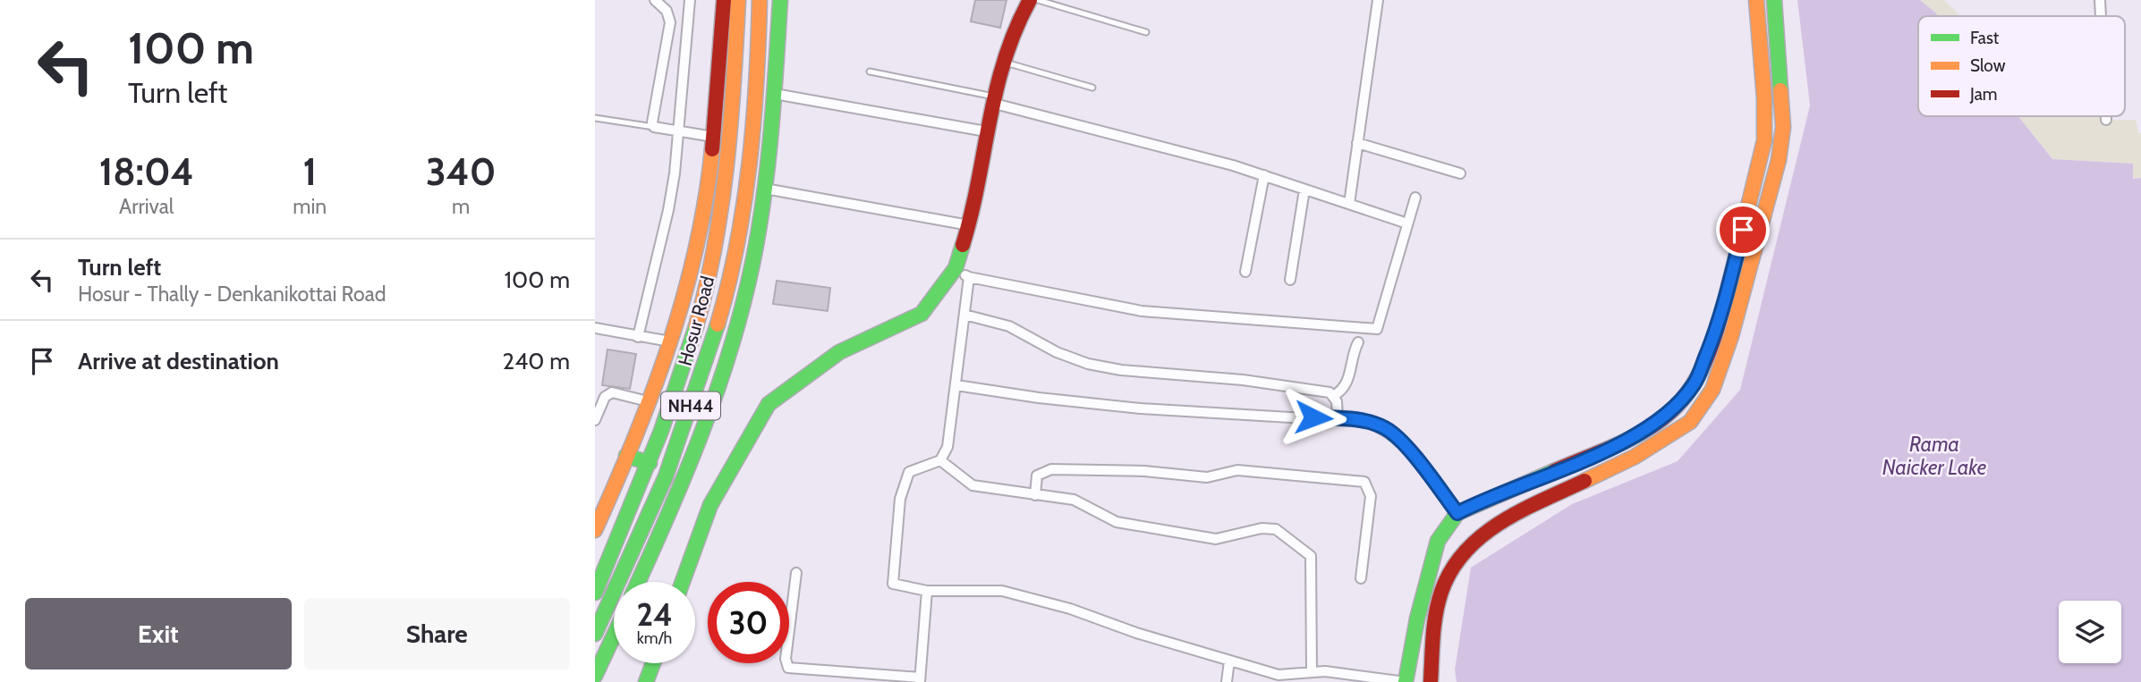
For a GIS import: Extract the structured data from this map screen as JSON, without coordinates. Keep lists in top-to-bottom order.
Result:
{
  "streets": {
    "main road": ["Hosur Road", "NH44"]
  },
  "water": ["Rama Naicker Lake"],
  "legend": ["Fast", "Slow", "Jam"],
  "page": {
    "turn": ["100 m", "Turn left"],
    "eta": [
      "18:04",
      "Arrival",
      "1",
      "min",
      "340",
      "m"
    ],
    "list": [
      {
        "name": "Turn left",
        "note": "Hosur - Thally - Denkanikottai Road",
        "value": "100 m"
      },
      {
        "name": "Arrive at destination",
        "value": "240 m"
      }
    ],
    "speed": "24 km/h",
    "limit": "30",
    "buttons": ["Exit", "Share"]
  }
}
